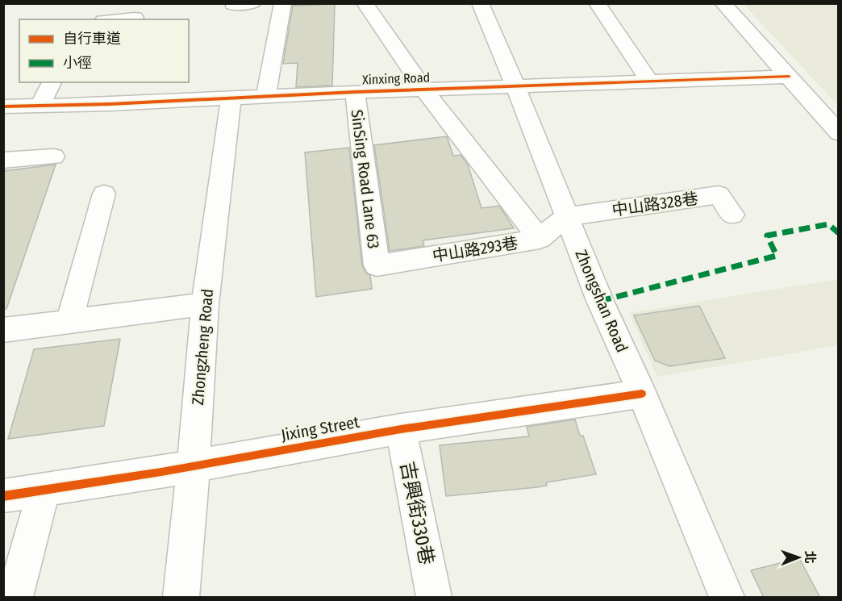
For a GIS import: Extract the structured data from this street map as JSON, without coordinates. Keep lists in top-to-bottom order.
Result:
{
  "streets": {
    "street": [
      "Xinxing Road",
      "SinSing Road Lane 63",
      "中山路328巷",
      "中山路293巷",
      "Zhongshan Road",
      "Zhongzheng Road",
      "Jixing Street",
      "吉興街330巷"
    ]
  },
  "crossings": [
    ["Xinxing Road", "SinSing Road Lane 63"],
    ["Xinxing Road", "Zhongshan Road"],
    ["Xinxing Road", "Zhongzheng Road"],
    ["SinSing Road Lane 63", "中山路293巷"],
    ["中山路328巷", "中山路293巷"],
    ["中山路328巷", "Zhongshan Road"],
    ["中山路293巷", "Zhongshan Road"],
    ["Zhongshan Road", "Jixing Street"],
    ["Zhongzheng Road", "Jixing Street"],
    ["Jixing Street", "吉興街330巷"]
  ],
  "legend": ["自行車道", "小徑"],
  "north": "right"
}
